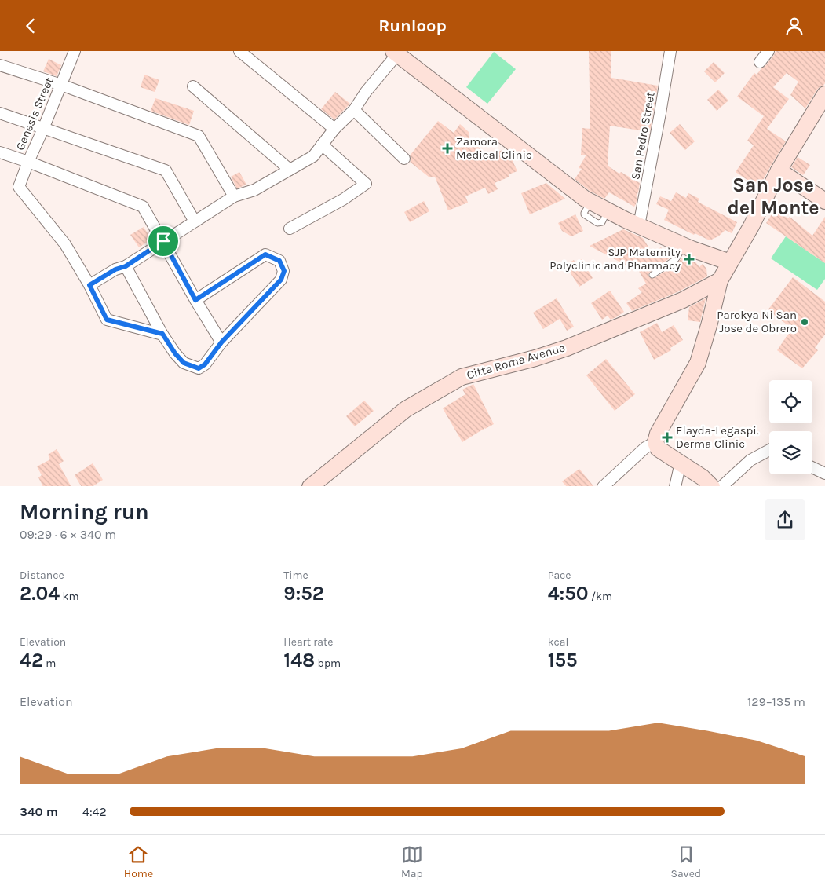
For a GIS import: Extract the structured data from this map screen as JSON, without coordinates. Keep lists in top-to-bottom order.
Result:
{
  "streets": {
    "street": ["Genesis Street", "San Pedro Street", "Citta Roma Avenue"]
  },
  "districts": ["San Jose del Monte"],
  "places": {
    "health": ["Zamora Medical Clinic", "SJP Maternity Polyclinic and Pharmacy", "Elayda-Legaspi. Derma Clinic"],
    "other": ["Parokya Ni San Jose de Obrero"]
  },
  "page": {
    "header": "Runloop",
    "heading": ["Morning run", "09:29 · 6 × 340 m"],
    "stats": [
      ["Distance", "2.04 km"],
      ["Time", "9:52"],
      ["Pace", "4:50 /km"],
      ["Elevation", "42 m"],
      ["Heart rate", "148 bpm"],
      ["kcal", "155"]
    ],
    "chart": ["Elevation", "129–135 m"],
    "list": [
      {
        "name": "340 m",
        "note": "4:42"
      }
    ],
    "tabs": ["Home", "Map", "Saved"]
  }
}
